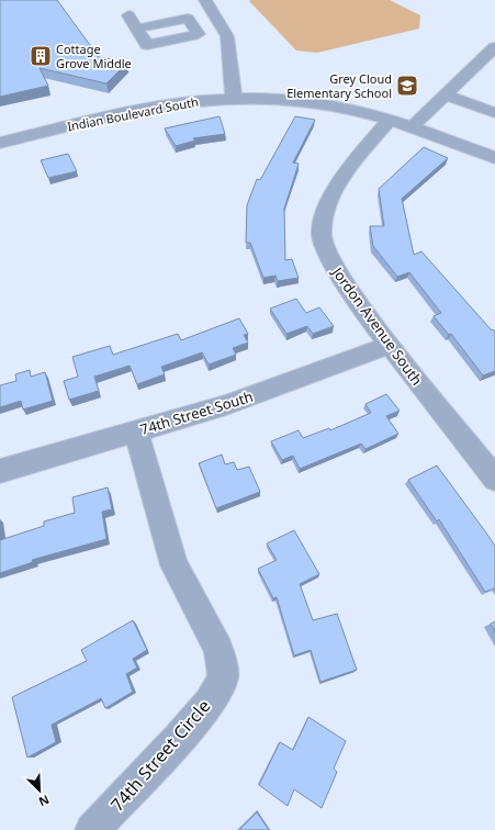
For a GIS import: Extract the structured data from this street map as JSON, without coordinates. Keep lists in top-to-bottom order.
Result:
{
  "streets": {
    "street": [
      "Indian Boulevard South",
      "Jordon Avenue South",
      "74th Street South",
      "74th Street Circle"
    ]
  },
  "crossings": [
    ["Indian Boulevard South", "Jordon Avenue South"],
    ["Jordon Avenue South", "74th Street South"],
    ["74th Street South", "74th Street Circle"]
  ],
  "places": {
    "building": ["Cottage Grove Middle"],
    "school or university": ["Grey Cloud Elementary School"]
  },
  "north": "bottom right"
}
